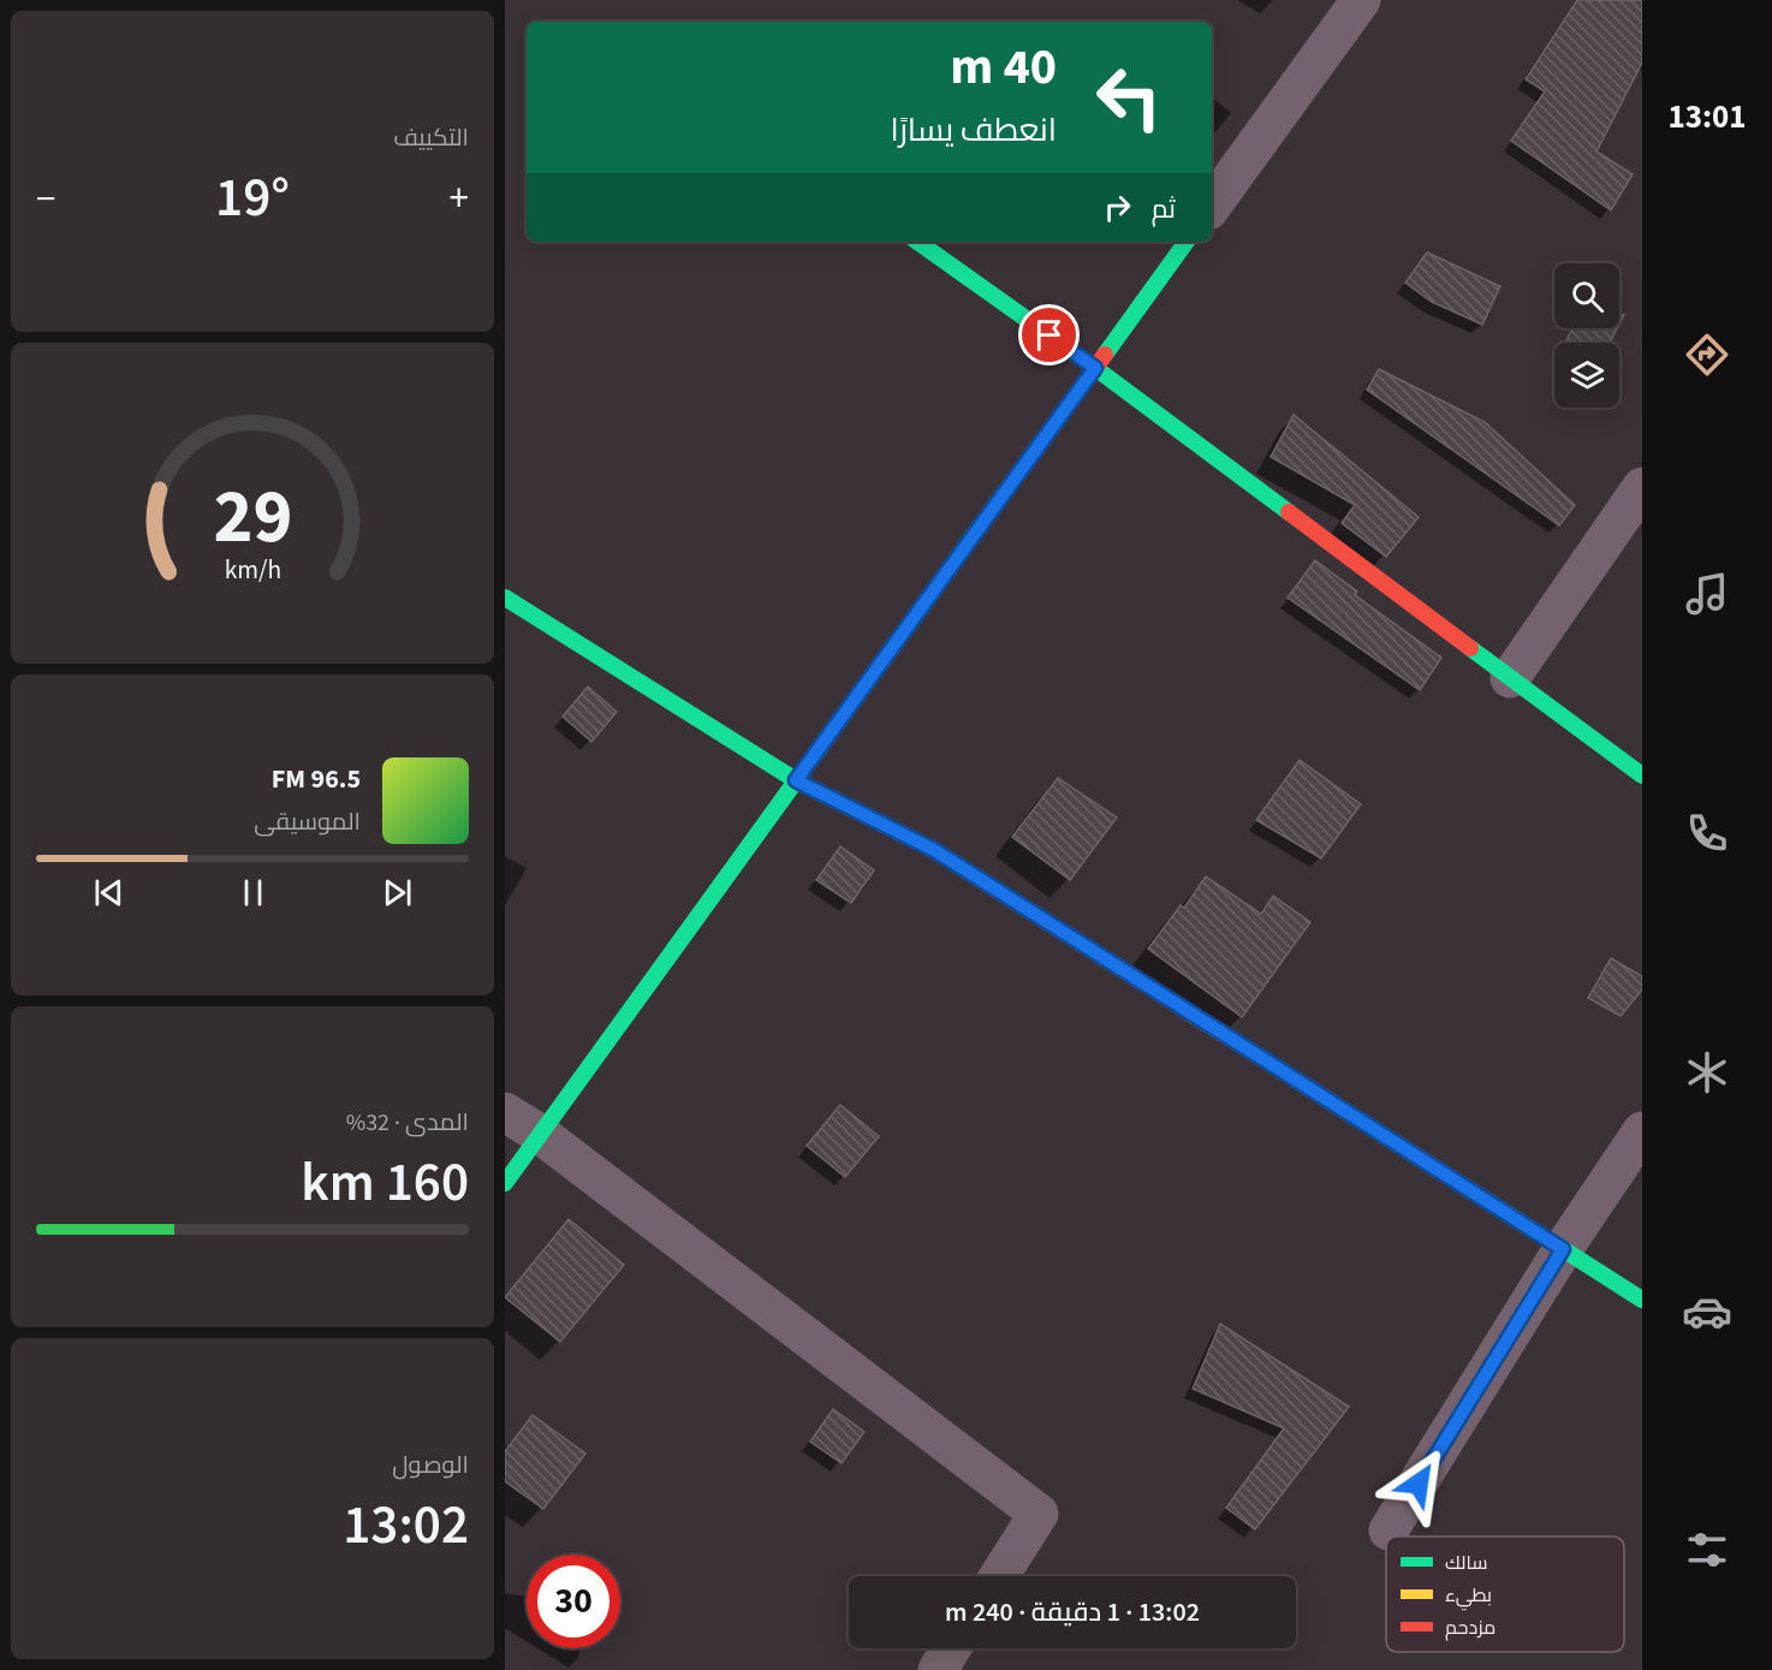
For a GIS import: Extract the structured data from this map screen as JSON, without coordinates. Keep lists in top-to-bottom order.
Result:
{
  "legend": ["سالك", "بطيء", "مزدحم"],
  "page": {
    "tabs": "13:01",
    "tile": [
      "التكييف",
      ["المدى · 32%", "160 km"],
      ["الوصول", "13:02"]
    ],
    "turn": ["40 m", "انعطف يسارًا"],
    "heat": ["−", "19°", "+"],
    "then": "ثم",
    "song": ["96.5 FM", "الموسيقى"],
    "limit": "30",
    "trip": "13:02 · 1 دقيقة · 240 m",
    "gauge": ["29", "km/h"]
  }
}
